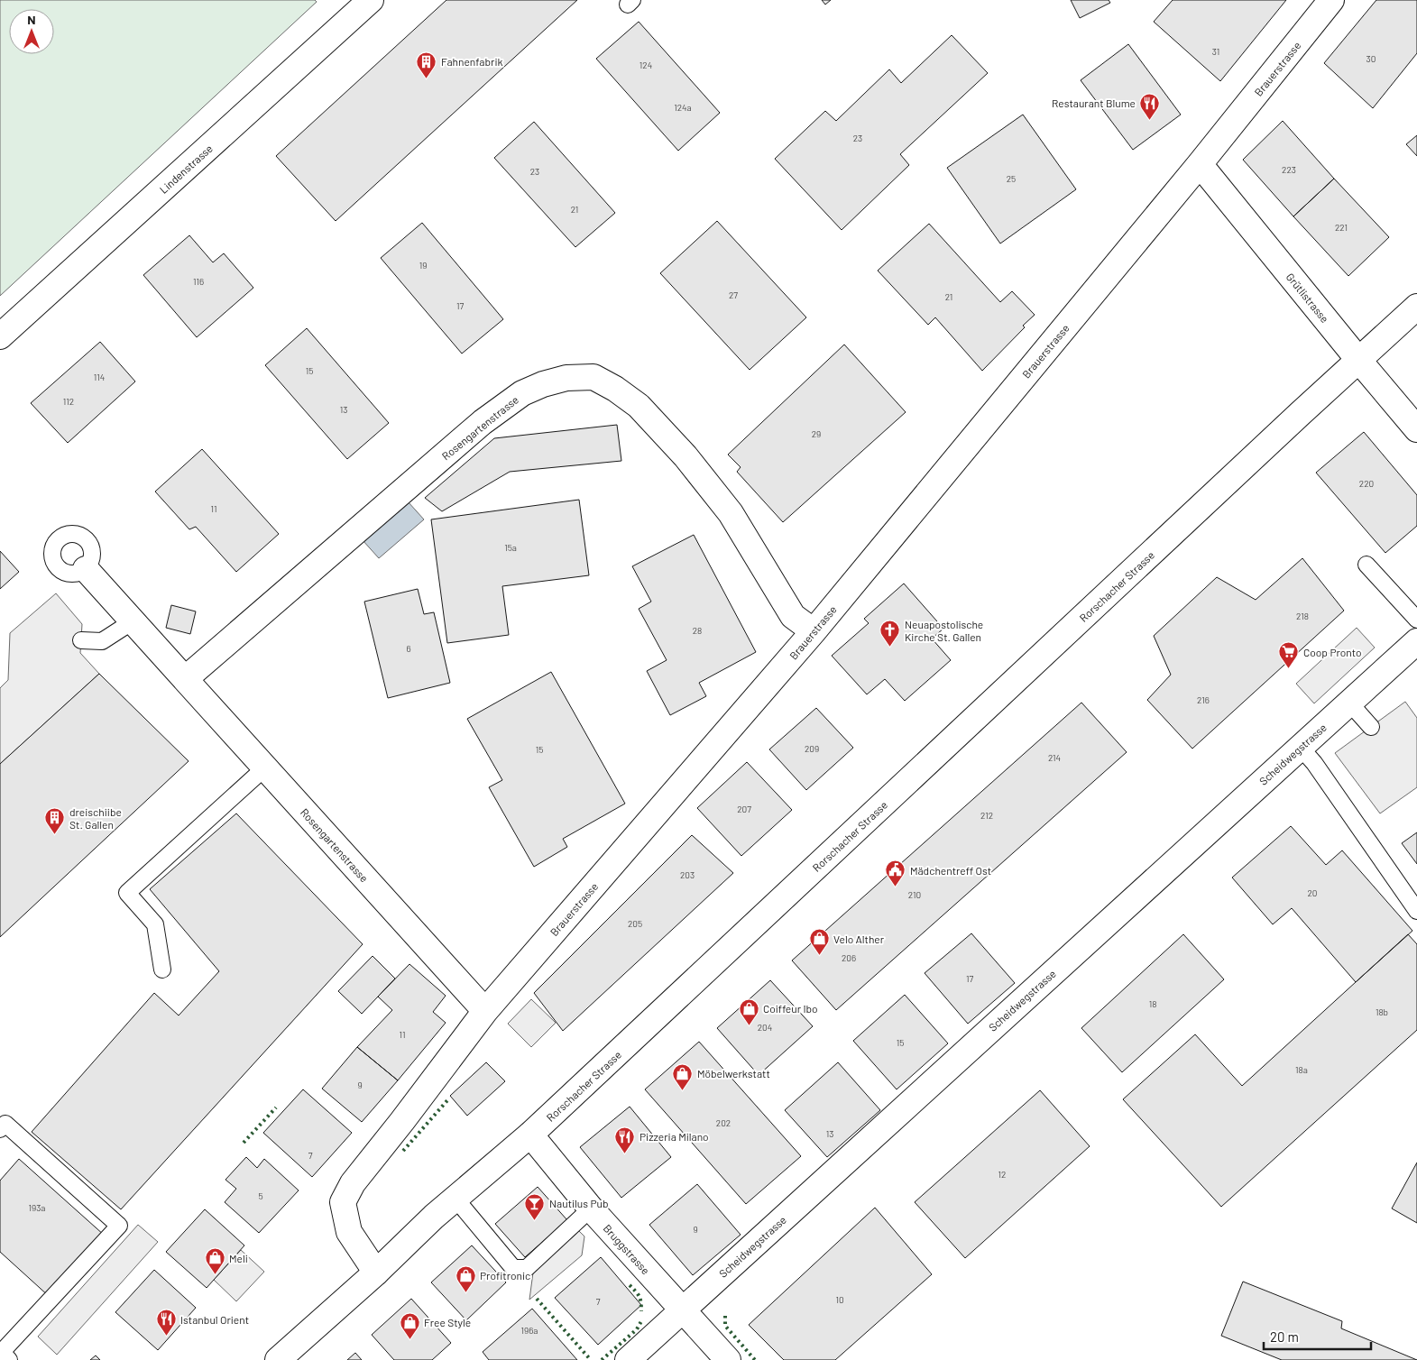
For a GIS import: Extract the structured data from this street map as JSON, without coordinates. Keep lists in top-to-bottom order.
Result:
{
  "streets": {
    "street": [
      "Brauerstrasse",
      "Lindenstrasse",
      "Grütlistrasse",
      "Rosengartenstrasse",
      "Rorschacher Strasse",
      "Scheidwegstrasse",
      "Bruggstrasse"
    ]
  },
  "crossings": [
    ["Brauerstrasse", "Grütlistrasse"],
    ["Brauerstrasse", "Rosengartenstrasse"],
    ["Brauerstrasse", "Rorschacher Strasse"],
    ["Grütlistrasse", "Rorschacher Strasse"],
    ["Rorschacher Strasse", "Bruggstrasse"],
    ["Scheidwegstrasse", "Bruggstrasse"]
  ],
  "places": {
    "building": ["Fahnenfabrik", "dreischiibe St. Gallen"],
    "restaurant": ["Restaurant Blume", "Pizzeria Milano", "Istanbul Orient"],
    "church": ["Neuapostolische Kirche St. Gallen"],
    "supermarket": ["Coop Pronto"],
    "public building": ["Mädchentreff Ost"],
    "shop": [
      "Velo Alther",
      "Coiffeur Ibo",
      "Möbelwerkstatt",
      "Meli",
      "Profitronic",
      "Free Style"
    ],
    "bar": ["Nautilus Pub"]
  },
  "house_numbers": [
    "31",
    "30",
    "124",
    "124a",
    "23",
    "223",
    "23",
    "25",
    "21",
    "221",
    "19",
    "116",
    "27",
    "21",
    "17",
    "15",
    "114",
    "112",
    "13",
    "29",
    "220",
    "11",
    "15a",
    "218",
    "28",
    "6",
    "216",
    "209",
    "15",
    "214",
    "207",
    "212",
    "203",
    "20",
    "210",
    "205",
    "206",
    "17",
    "18",
    "18b",
    "204",
    "11",
    "15",
    "18a",
    "9",
    "202",
    "13",
    "7",
    "12",
    "5",
    "193a",
    "9",
    "10",
    "7",
    "196a"
  ],
  "scale_bar": "20 m",
  "north": "top"
}
